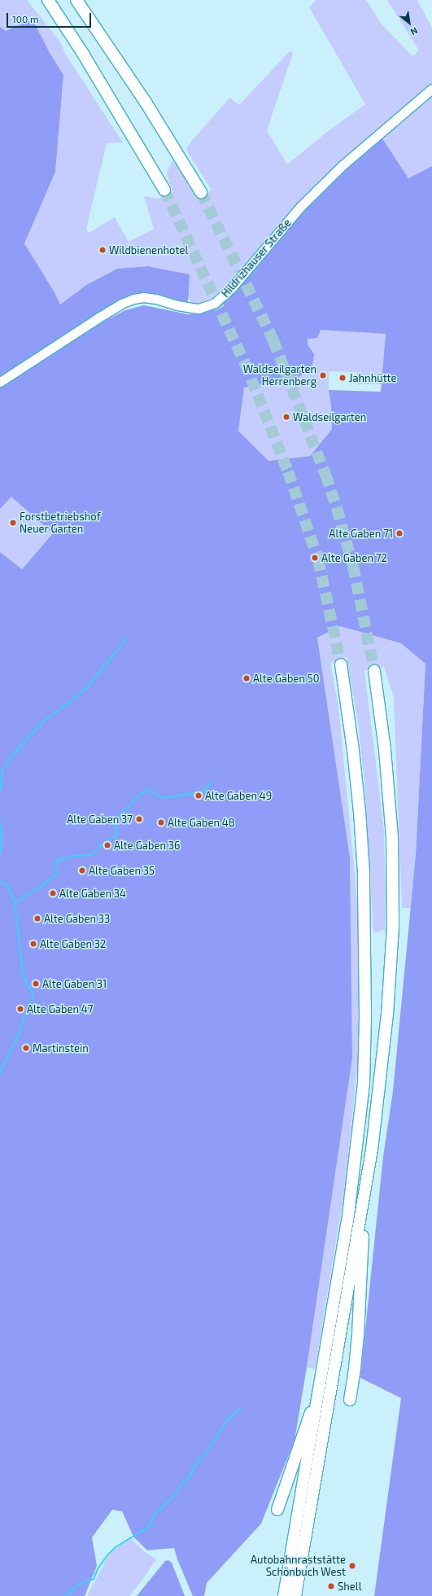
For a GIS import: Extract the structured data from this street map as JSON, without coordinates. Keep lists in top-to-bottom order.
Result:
{
  "streets": {
    "main road": ["Hildrizhauser Straße"]
  },
  "places": [
    "Wildbienenhotel",
    "Waldseilgarten Herrenberg",
    "Jahnhütte",
    "Waldseilgarten",
    "Forstbetriebshof Neuer Garten",
    "Alte Gaben 71",
    "Alte Gaben 72",
    "Alte Gaben 50",
    "Alte Gaben 49",
    "Alte Gaben 37",
    "Alte Gaben 48",
    "Alte Gaben 36",
    "Alte Gaben 35",
    "Alte Gaben 34",
    "Alte Gaben 33",
    "Alte Gaben 32",
    "Alte Gaben 31",
    "Alte Gaben 47",
    "Martinstein",
    "Autobahnraststätte Schönbuch West",
    "Shell"
  ],
  "scale_bar": "100 m",
  "north": "bottom right"
}
